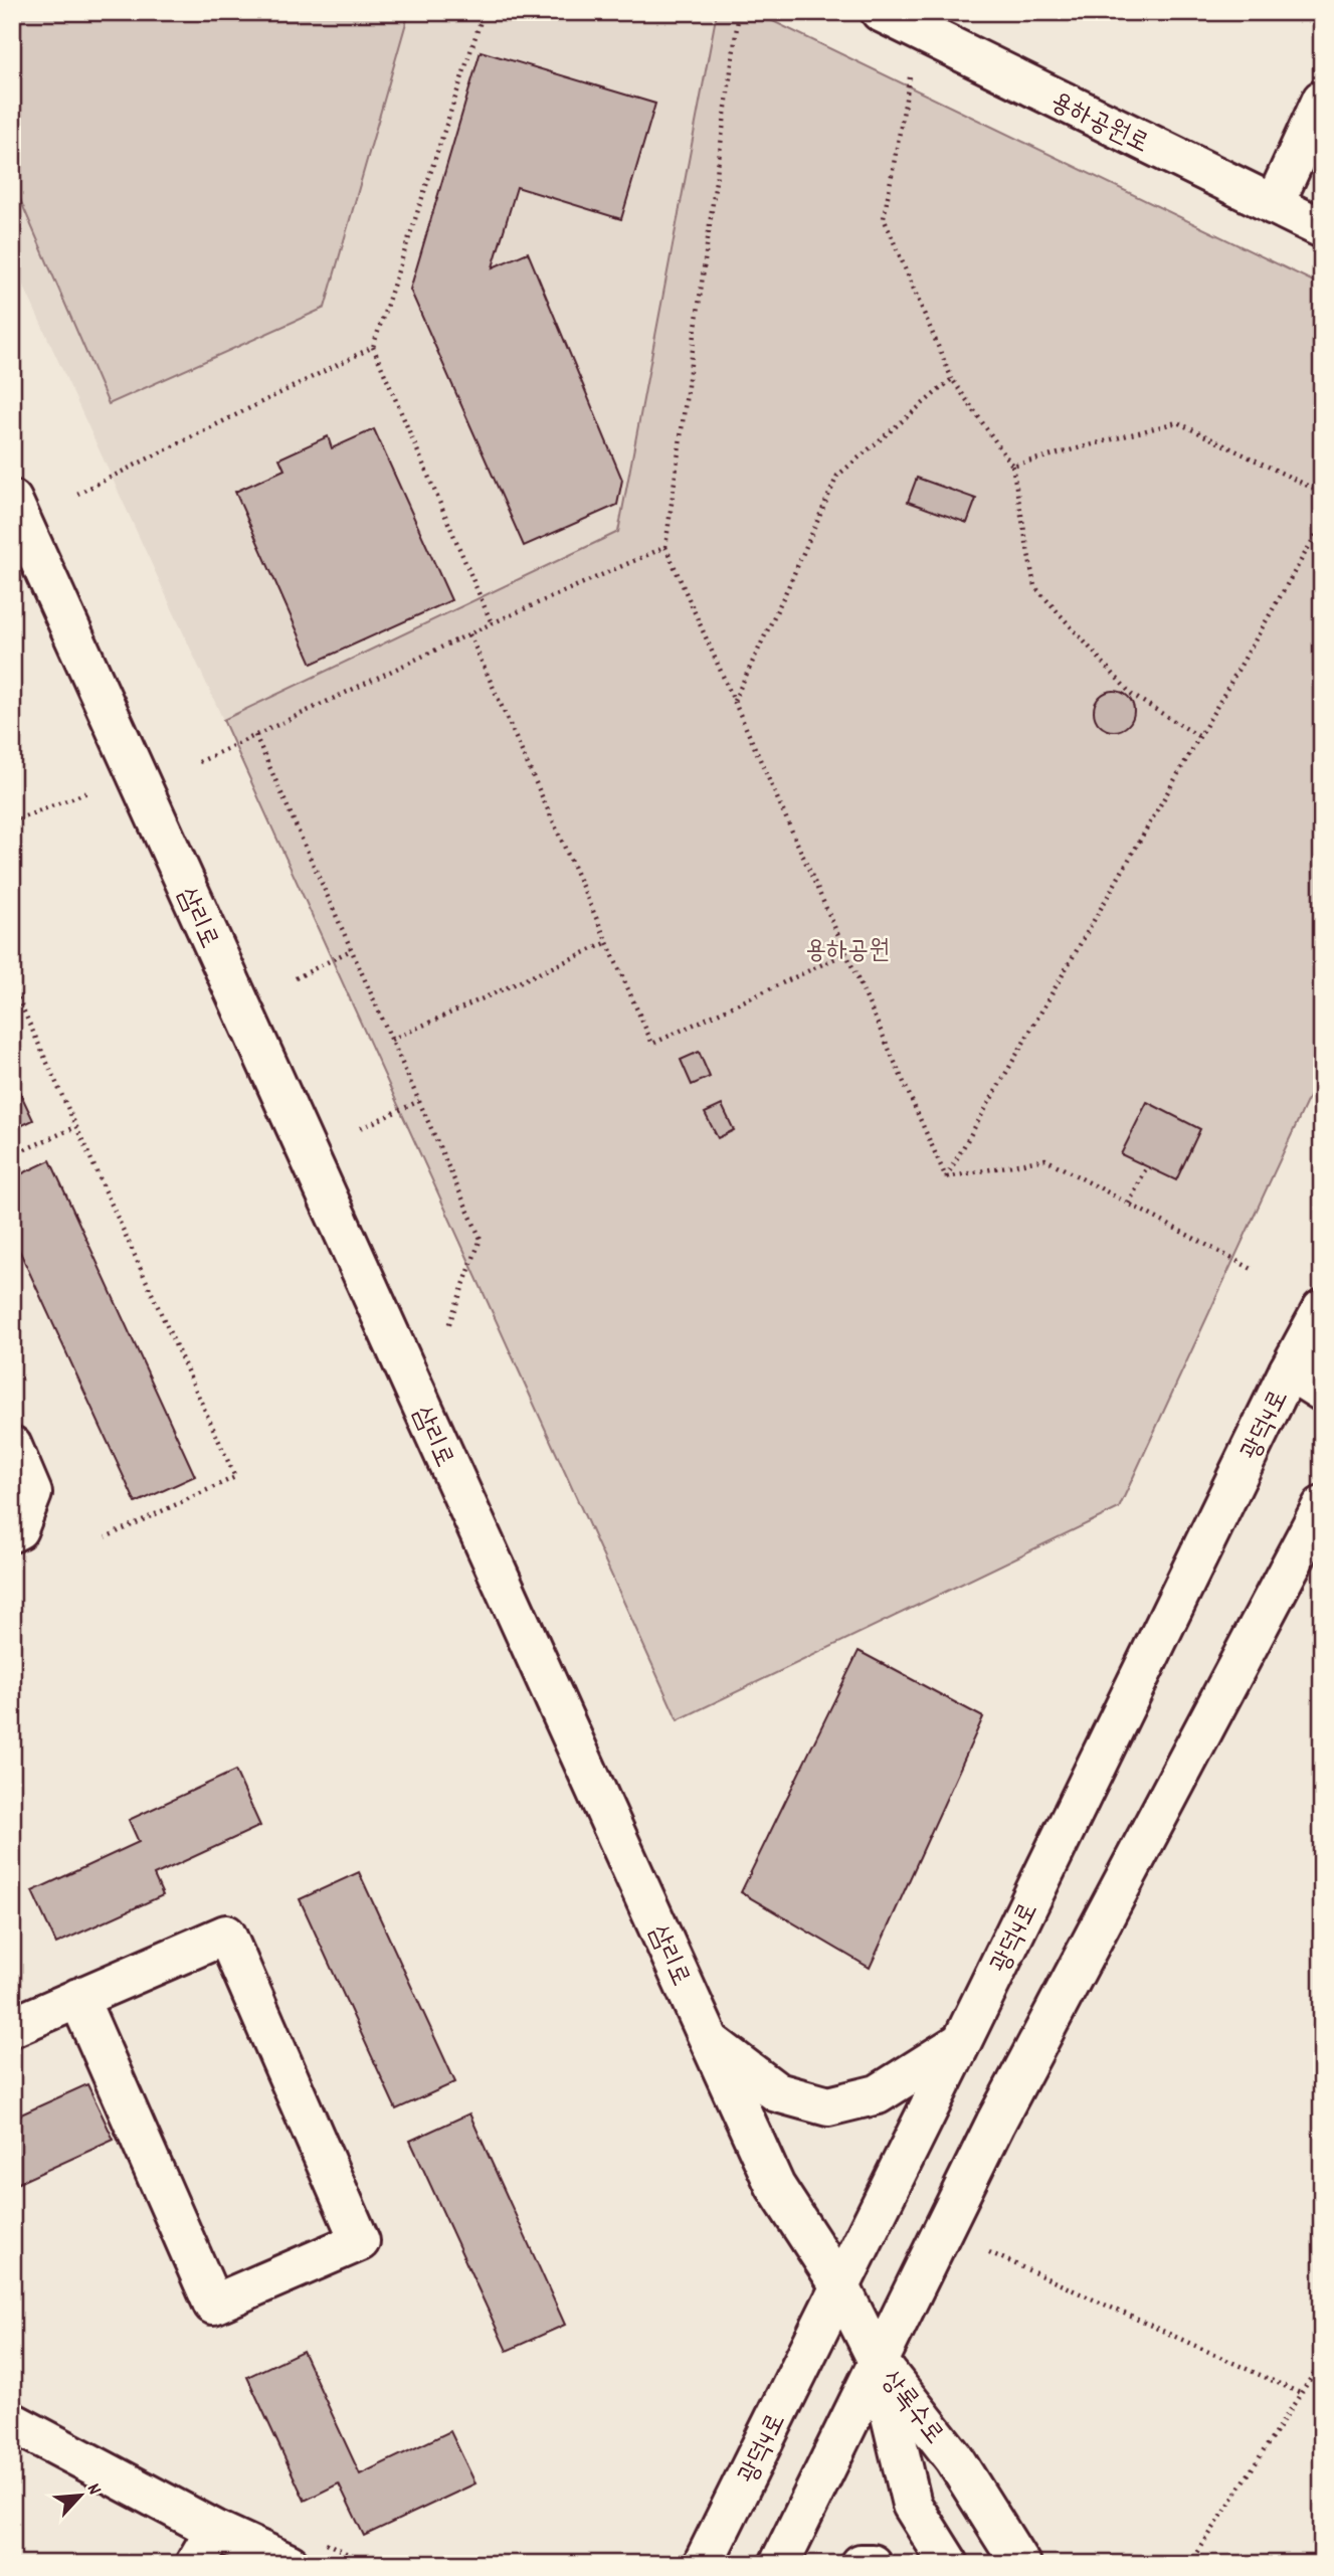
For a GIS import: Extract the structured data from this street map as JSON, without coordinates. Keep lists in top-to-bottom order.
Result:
{
  "streets": {
    "main road": [
      "용하공원로",
      "삼리로",
      "광덕4로",
      "상록수로"
    ]
  },
  "crossings": [
    ["삼리로", "광덕4로"],
    ["삼리로", "상록수로"]
  ],
  "parks": ["용하공원"],
  "north": "top right"
}
